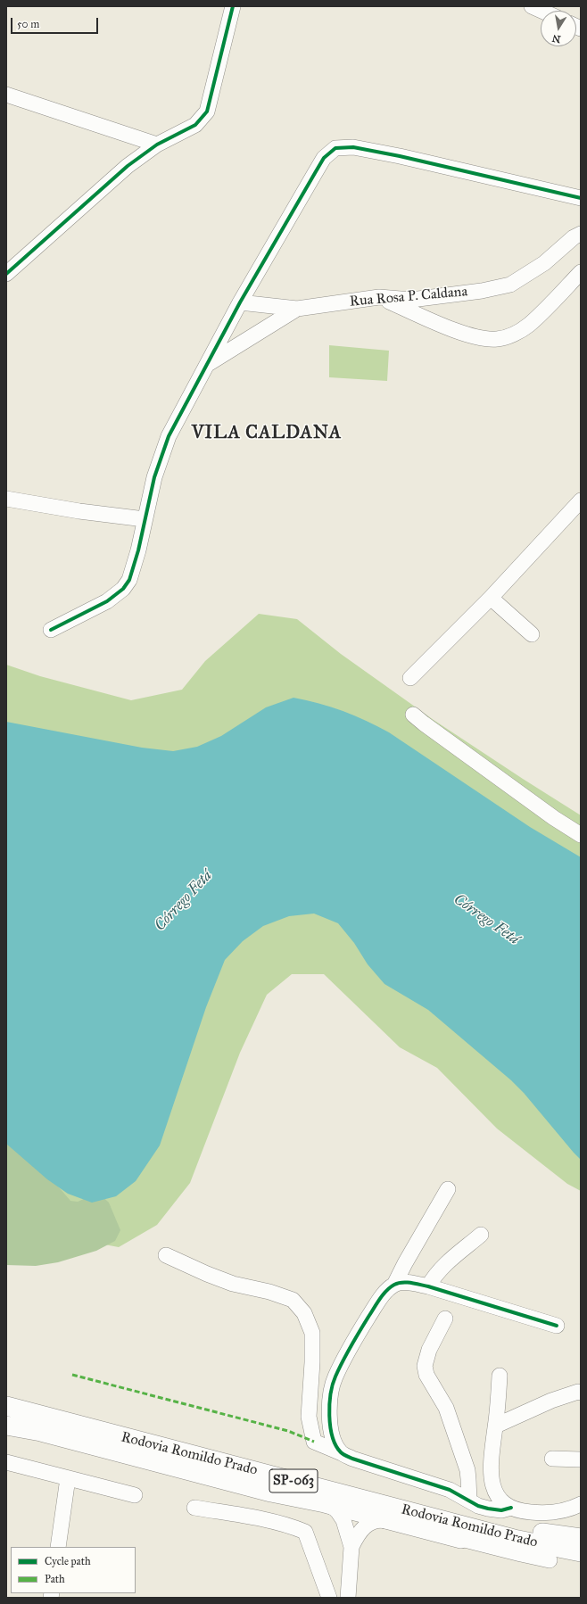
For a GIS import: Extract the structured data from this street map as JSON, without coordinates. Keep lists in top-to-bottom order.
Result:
{
  "streets": {
    "main road": ["Rodovia Romildo Prado", "SP-063"],
    "street": ["Rua Rosa P. Caldana"]
  },
  "districts": ["VILA CALDANA"],
  "water": ["Córrego Fetá"],
  "legend": ["Cycle path", "Path"],
  "scale_bar": "50 m",
  "north": "bottom"
}
